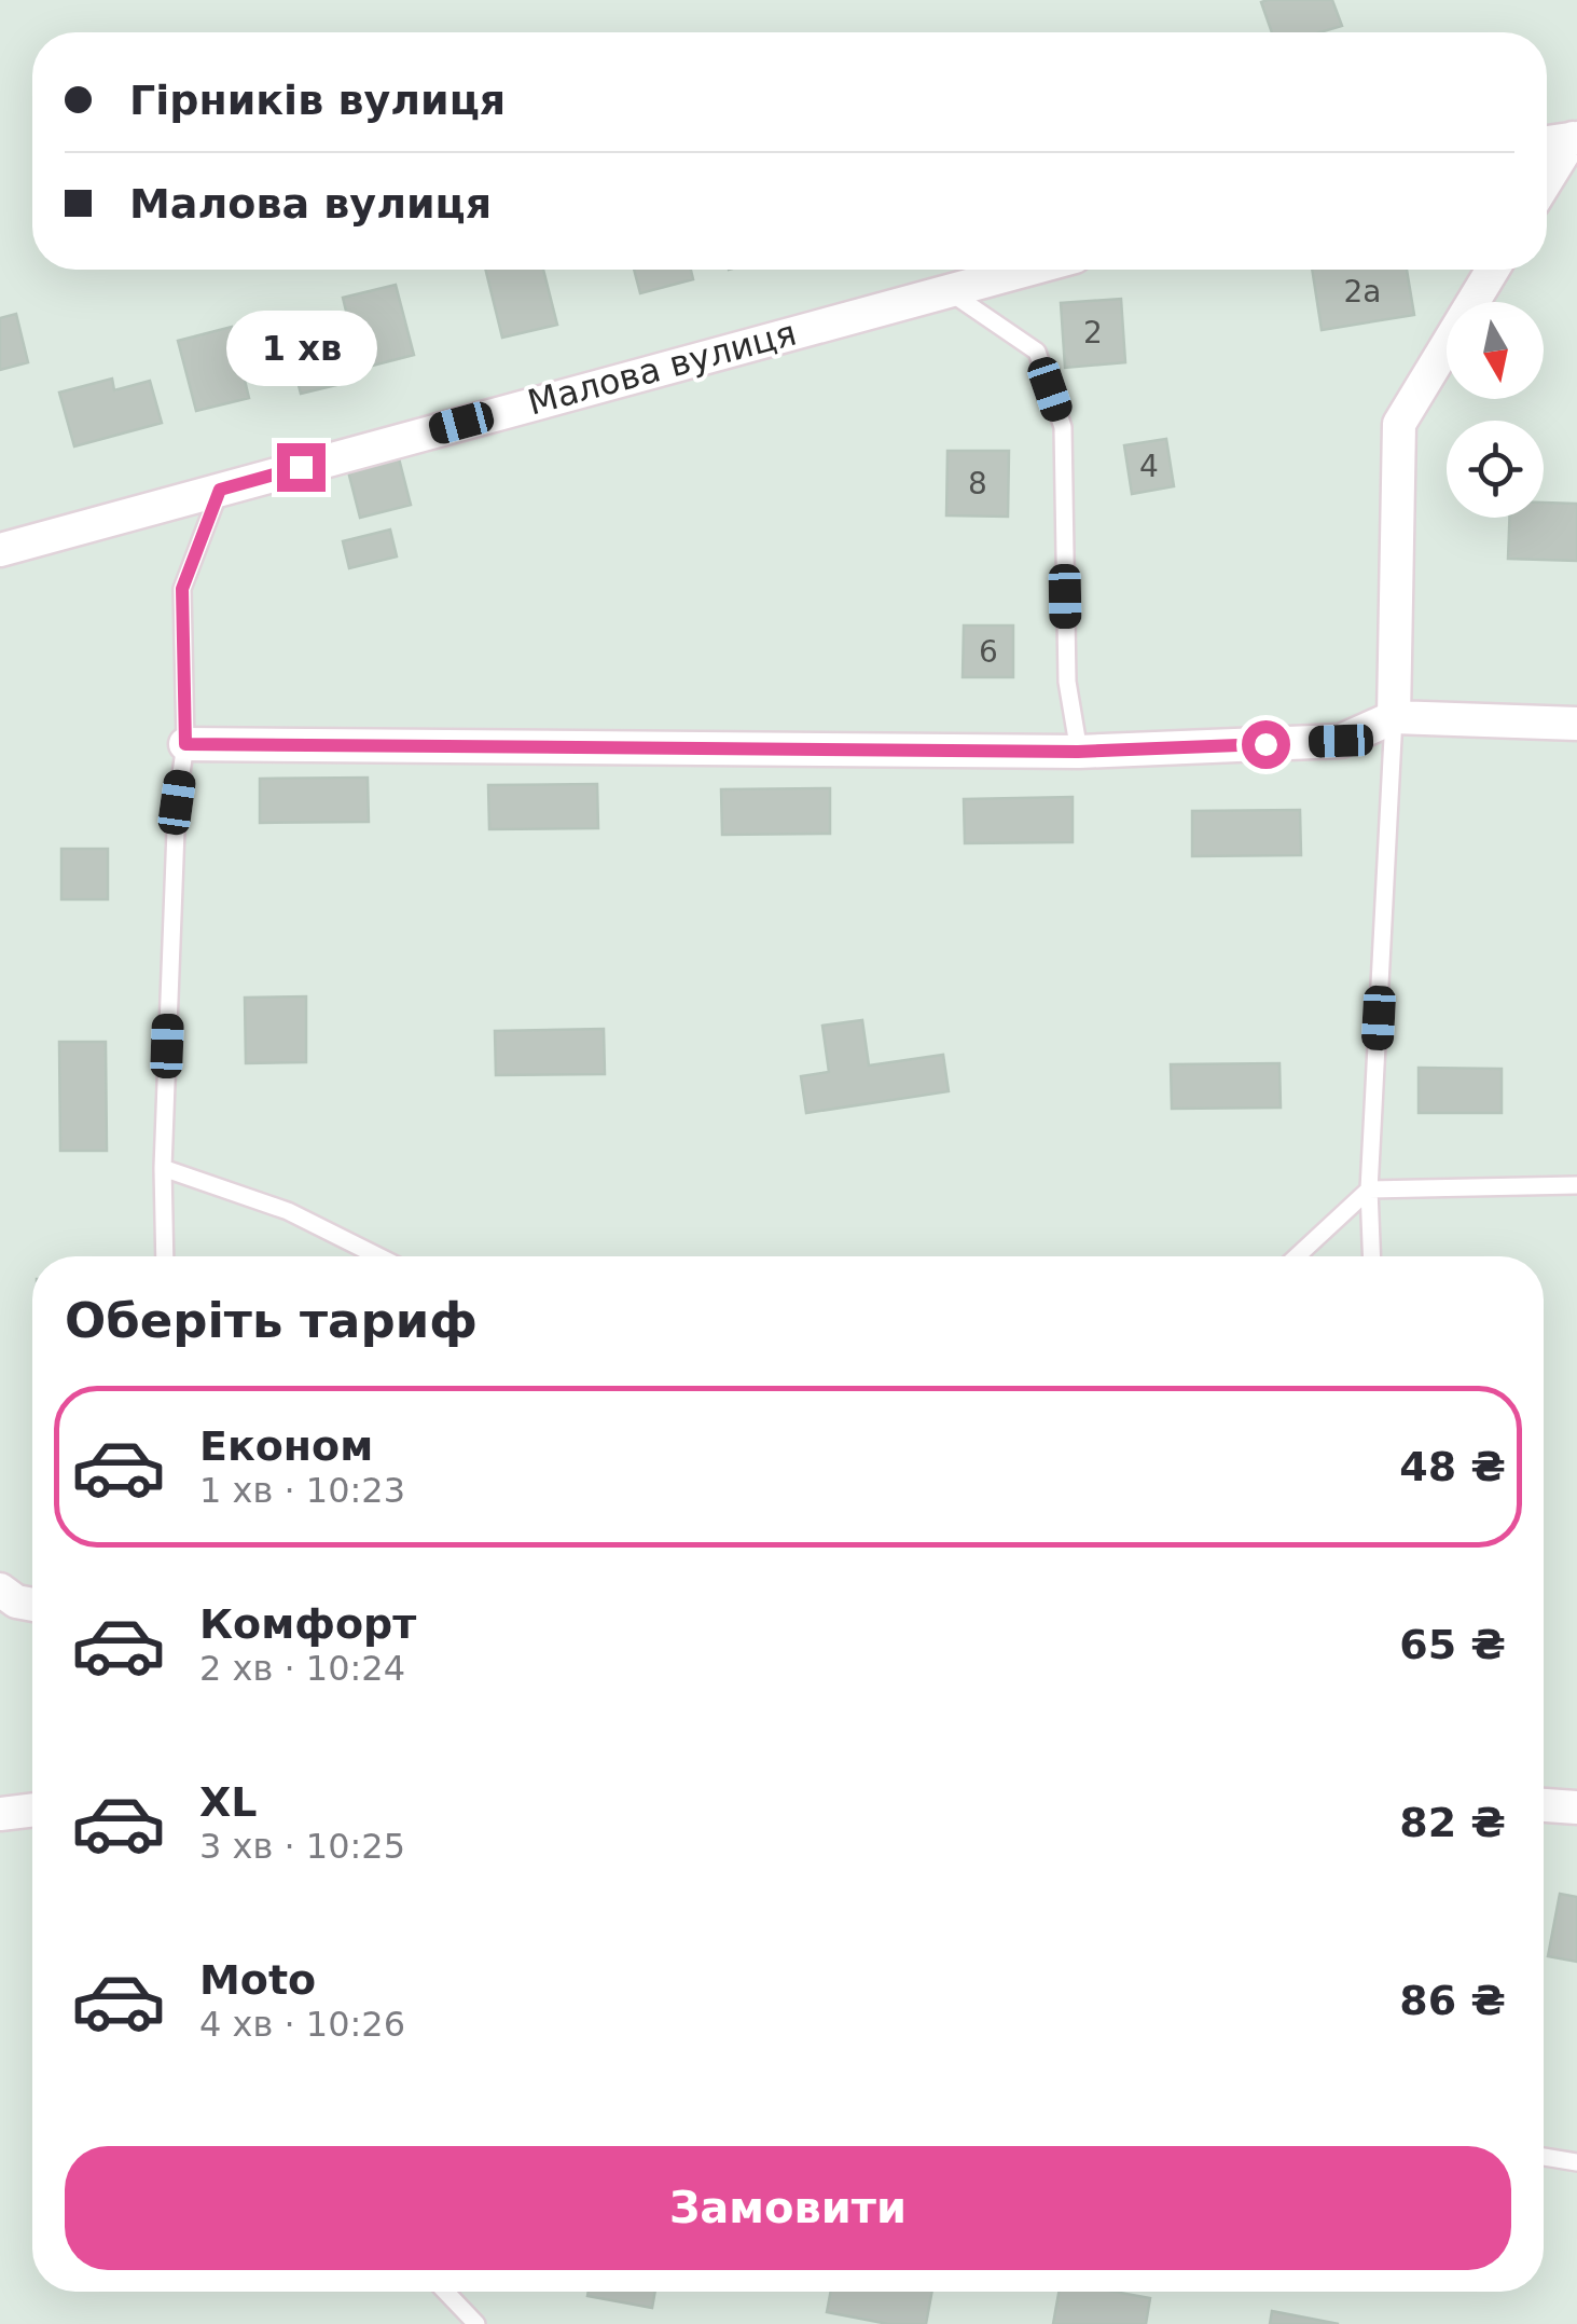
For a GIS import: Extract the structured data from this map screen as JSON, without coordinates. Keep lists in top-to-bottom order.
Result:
{
  "streets": {
    "street": ["Малова вулиця"]
  },
  "house_numbers": [
    "2а",
    "2",
    "4",
    "8",
    "6"
  ],
  "north": "bottom",
  "page": {
    "banner": ["Гірників вулиця", "Малова вулиця"],
    "bubble": "1 хв",
    "heading": "Оберіть тариф",
    "list": [
      {
        "name": "Економ",
        "note": "1 хв · 10:23",
        "value": "48 ₴"
      },
      {
        "name": "Комфорт",
        "note": "2 хв · 10:24",
        "value": "65 ₴"
      },
      {
        "name": "XL",
        "note": "3 хв · 10:25",
        "value": "82 ₴"
      },
      {
        "name": "Moto",
        "note": "4 хв · 10:26",
        "value": "86 ₴"
      }
    ],
    "buttons": "Замовити"
  }
}
